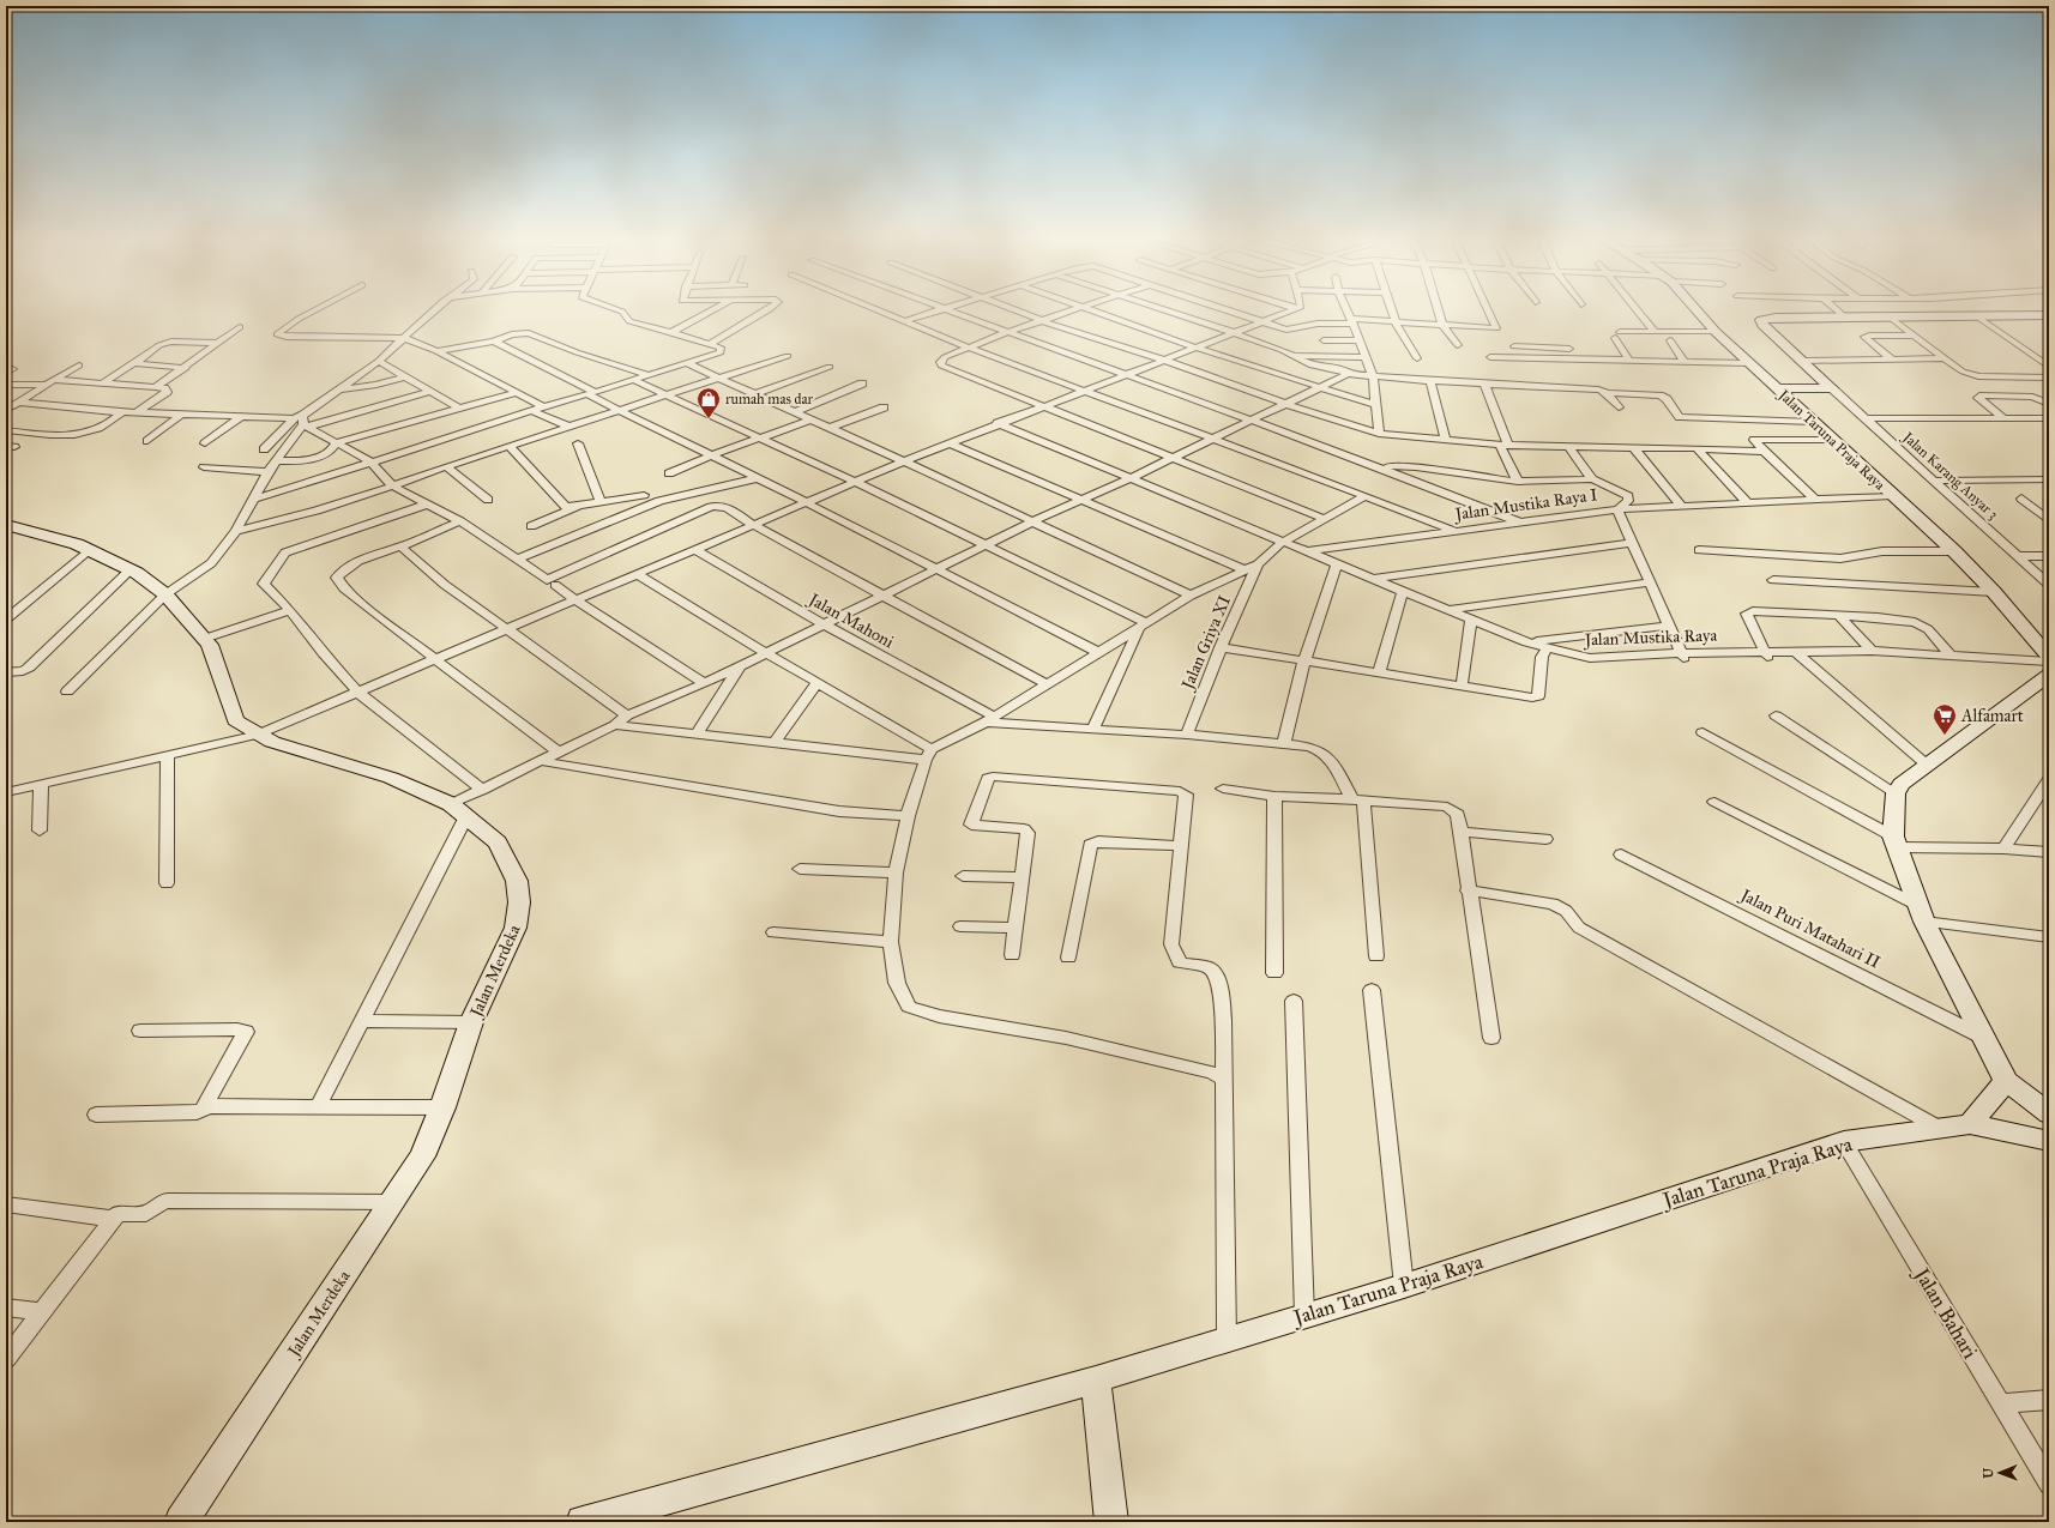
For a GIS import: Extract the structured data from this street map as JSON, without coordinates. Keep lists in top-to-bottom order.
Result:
{
  "streets": {
    "street": [
      "Jalan Taruna Praja Raya",
      "Jalan Karang Anyar 3",
      "Jalan Mustika Raya I",
      "Jalan Mahoni",
      "Jalan Mustika Raya",
      "Jalan Griya XI",
      "Jalan Puri Matahari II",
      "Jalan Merdeka",
      "Jalan Bahari"
    ]
  },
  "crossings": [
    ["Jalan Taruna Praja Raya", "Jalan Bahari"],
    ["Jalan Mustika Raya I", "Jalan Mustika Raya"]
  ],
  "places": {
    "shop": ["rumah mas dar"],
    "supermarket": ["Alfamart"]
  },
  "north": "left"
}
